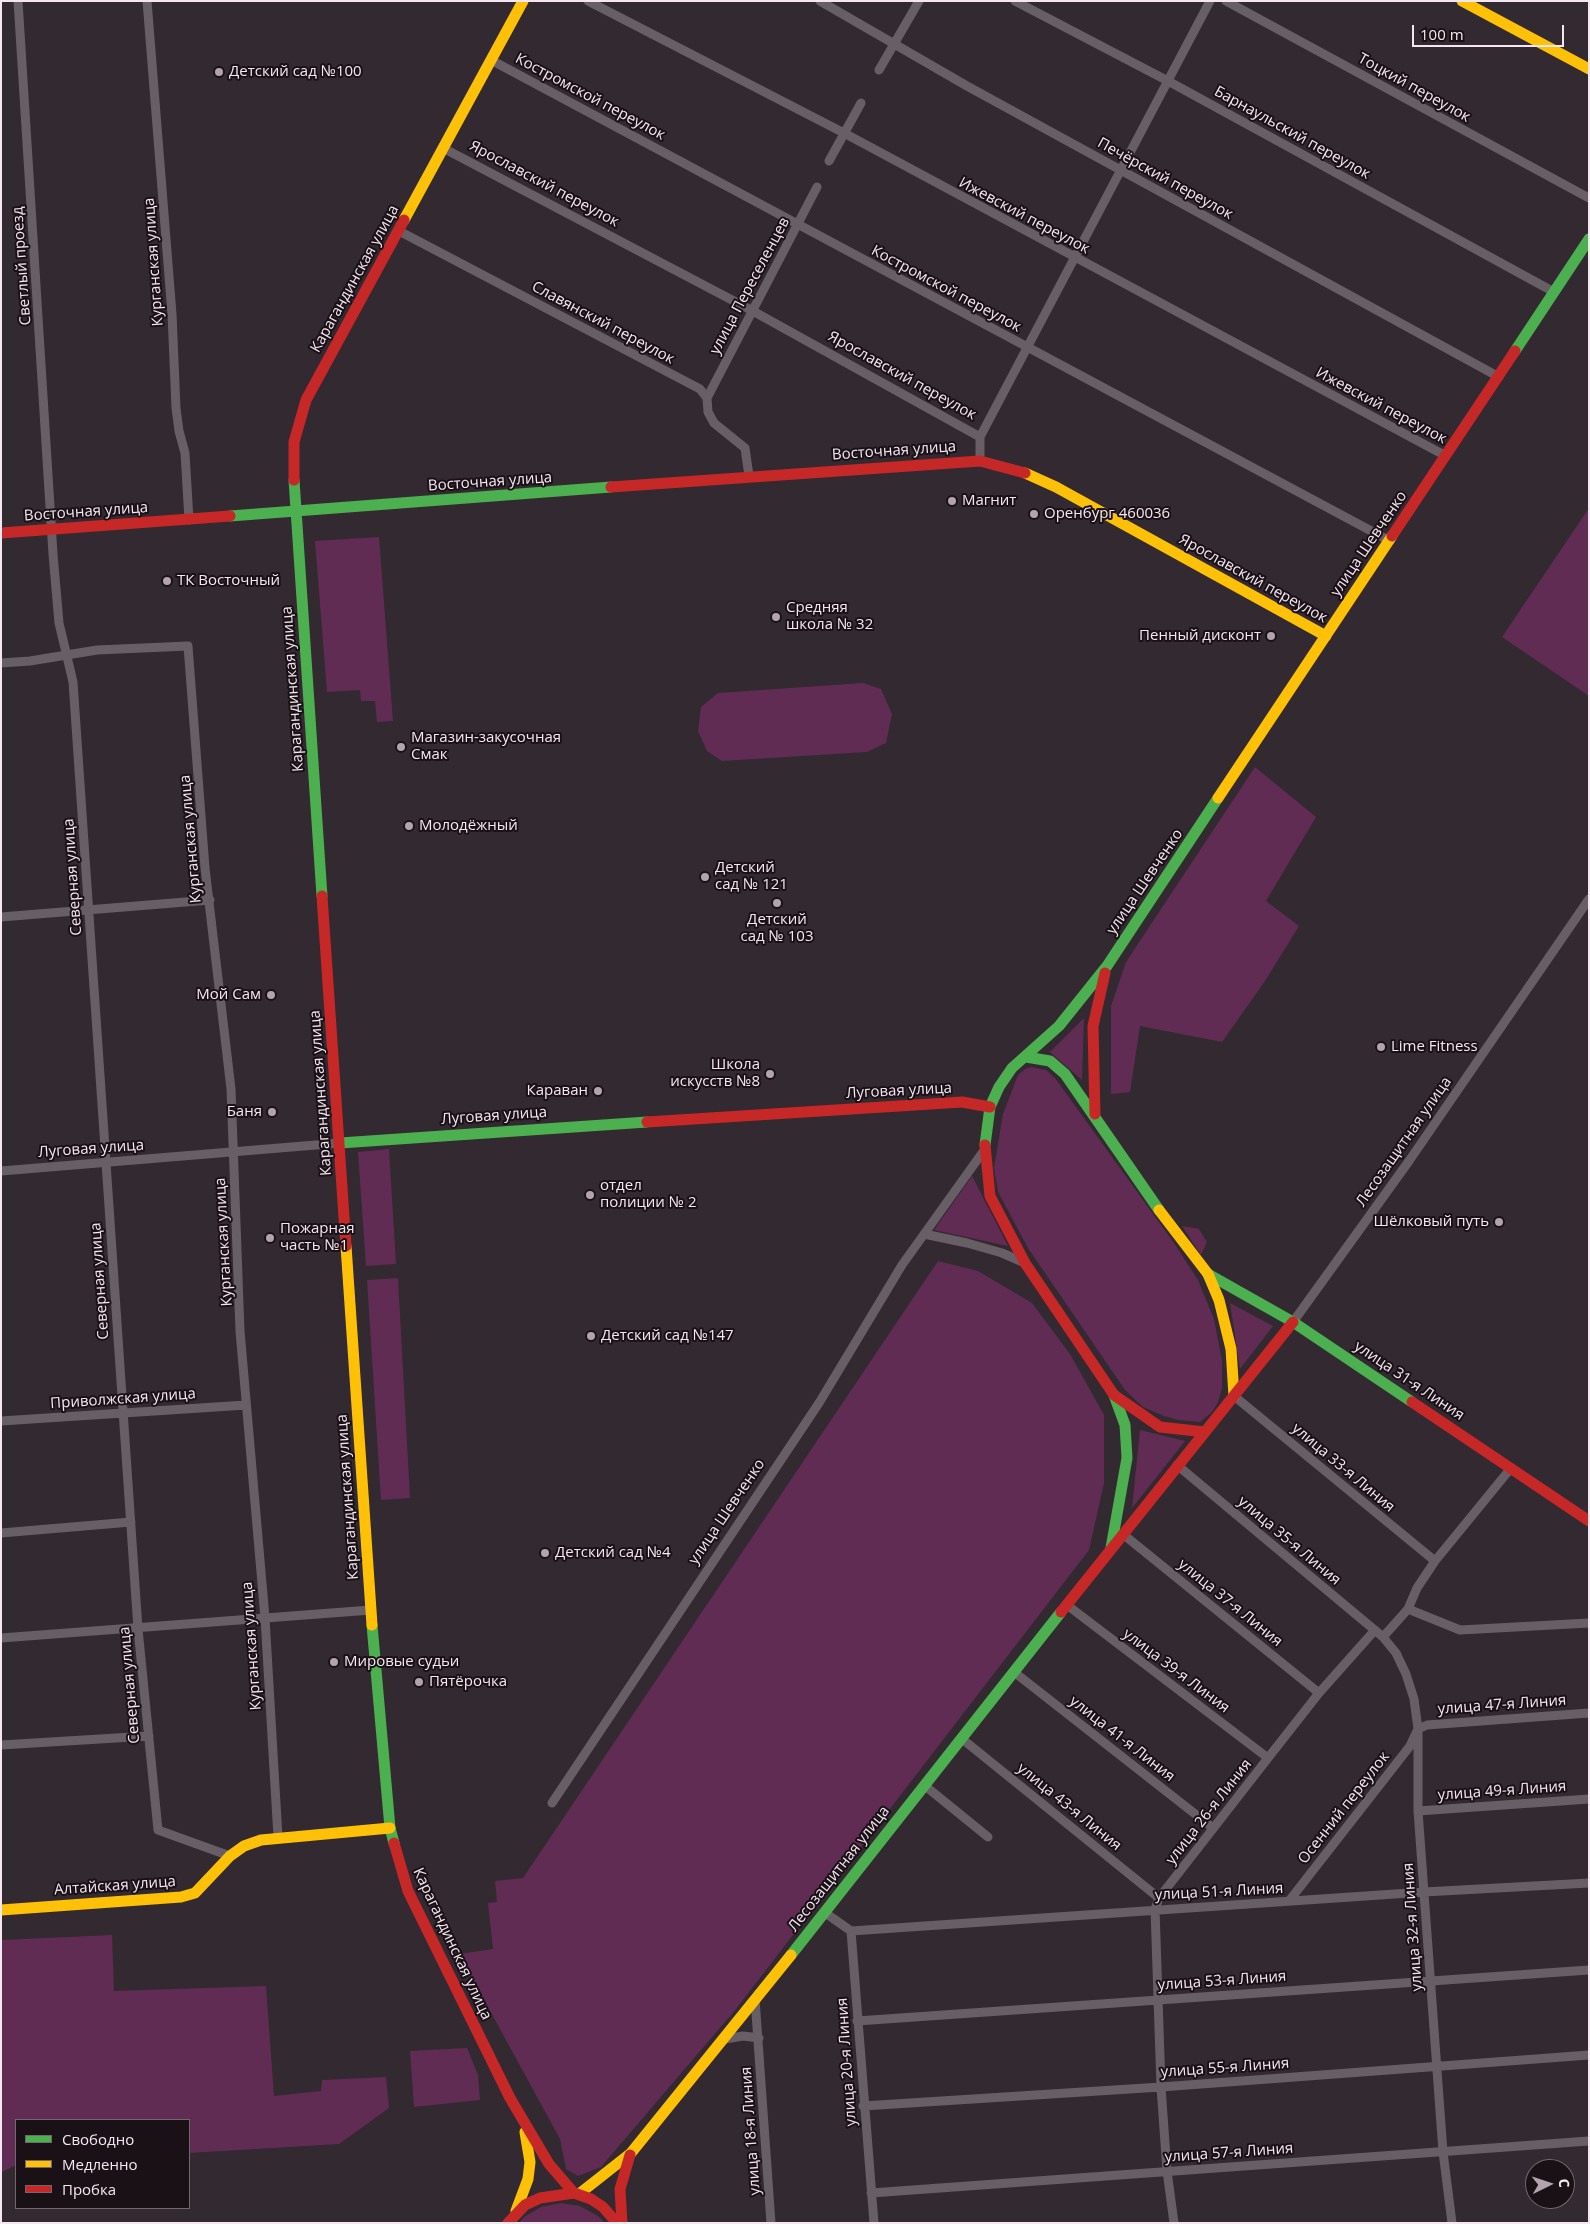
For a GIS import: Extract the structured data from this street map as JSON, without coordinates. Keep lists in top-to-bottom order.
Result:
{
  "streets": {
    "main road": [
      "Ярославский переулок",
      "Карагандинская улица",
      "Восточная улица",
      "улица Шевченко",
      "Луговая улица",
      "Лесозащитная улица",
      "улица 31-я Линия",
      "Алтайская улица"
    ],
    "street": [
      "Тоцкий переулок",
      "Костромской переулок",
      "Барнаульский переулок",
      "Печёрский переулок",
      "Ижевский переулок",
      "Курганская улица",
      "Светлый проезд",
      "улица Переселенцев",
      "Славянский переулок",
      "Северная улица",
      "Приволжская улица",
      "улица 33-я Линия",
      "улица 35-я Линия",
      "улица 37-я Линия",
      "улица 39-я Линия",
      "улица 47-я Линия",
      "улица 41-я Линия",
      "улица 49-я Линия",
      "улица 43-я Линия",
      "Осенний переулок",
      "улица 26-я Линия",
      "улица 51-я Линия",
      "улица 32-я Линия",
      "улица 53-я Линия",
      "улица 20-я Линия",
      "улица 55-я Линия",
      "улица 18-я Линия",
      "улица 57-я Линия"
    ]
  },
  "crossings": [
    ["Костромской переулок", "Карагандинская улица"],
    ["Костромской переулок", "улица Переселенцев"],
    ["Костромской переулок", "улица Шевченко"],
    ["Барнаульский переулок", "улица Шевченко"],
    ["Печёрский переулок", "улица Шевченко"],
    ["Ярославский переулок", "Карагандинская улица"],
    ["Ярославский переулок", "улица Переселенцев"],
    ["Ярославский переулок", "Восточная улица"],
    ["Ярославский переулок", "улица Шевченко"],
    ["Ижевский переулок", "улица Шевченко"],
    ["Курганская улица", "Светлый проезд"],
    ["Курганская улица", "Восточная улица"],
    ["Курганская улица", "Северная улица"],
    ["Курганская улица", "Луговая улица"],
    ["Курганская улица", "Приволжская улица"],
    ["Курганская улица", "Алтайская улица"],
    ["Светлый проезд", "Восточная улица"],
    ["Светлый проезд", "Северная улица"],
    ["Карагандинская улица", "Славянский переулок"],
    ["Карагандинская улица", "Восточная улица"],
    ["Карагандинская улица", "Луговая улица"],
    ["Карагандинская улица", "Лесозащитная улица"],
    ["Карагандинская улица", "Алтайская улица"],
    ["улица Переселенцев", "Славянский переулок"],
    ["улица Шевченко", "Луговая улица"],
    ["Северная улица", "Луговая улица"],
    ["Северная улица", "Приволжская улица"],
    ["Северная улица", "Алтайская улица"],
    ["Лесозащитная улица", "улица 31-я Линия"],
    ["Лесозащитная улица", "улица 33-я Линия"],
    ["Лесозащитная улица", "улица 35-я Линия"],
    ["Лесозащитная улица", "улица 37-я Линия"],
    ["Лесозащитная улица", "улица 39-я Линия"],
    ["Лесозащитная улица", "улица 41-я Линия"],
    ["Лесозащитная улица", "улица 43-я Линия"],
    ["Лесозащитная улица", "улица 18-я Линия"],
    ["улица 35-я Линия", "улица 26-я Линия"],
    ["улица 35-я Линия", "улица 32-я Линия"],
    ["улица 37-я Линия", "улица 26-я Линия"],
    ["улица 39-я Линия", "улица 26-я Линия"],
    ["улица 47-я Линия", "Осенний переулок"],
    ["улица 47-я Линия", "улица 32-я Линия"],
    ["улица 41-я Линия", "улица 26-я Линия"],
    ["улица 49-я Линия", "улица 32-я Линия"],
    ["улица 43-я Линия", "улица 26-я Линия"],
    ["Осенний переулок", "улица 51-я Линия"],
    ["Осенний переулок", "улица 32-я Линия"],
    ["улица 26-я Линия", "улица 51-я Линия"],
    ["улица 26-я Линия", "улица 53-я Линия"],
    ["улица 26-я Линия", "улица 55-я Линия"],
    ["улица 26-я Линия", "улица 57-я Линия"],
    ["улица 51-я Линия", "улица 32-я Линия"],
    ["улица 51-я Линия", "улица 20-я Линия"],
    ["улица 32-я Линия", "улица 53-я Линия"],
    ["улица 32-я Линия", "улица 55-я Линия"],
    ["улица 32-я Линия", "улица 57-я Линия"],
    ["улица 53-я Линия", "улица 20-я Линия"],
    ["улица 20-я Линия", "улица 55-я Линия"],
    ["улица 20-я Линия", "улица 57-я Линия"]
  ],
  "places": [
    "Детский сад №100",
    "Магнит",
    "Оренбург 460036",
    "ТК Восточный",
    "Средняя школа № 32",
    "Пенный дисконт",
    "Магазин-закусочная Смак",
    "Молодёжный",
    "Детский сад № 121",
    "Детский сад № 103",
    "Мой Cам",
    "Lime Fitness",
    "Школа искусств №8",
    "Караван",
    "Баня",
    "отдел полиции № 2",
    "Шёлковый путь",
    "Пожарная часть №1",
    "Детский сад №147",
    "Детский сад №4",
    "Мировые судьи",
    "Пятёрочка"
  ],
  "legend": ["Свободно", "Медленно", "Пробка"],
  "scale_bar": "100 m",
  "north": "right"
}
